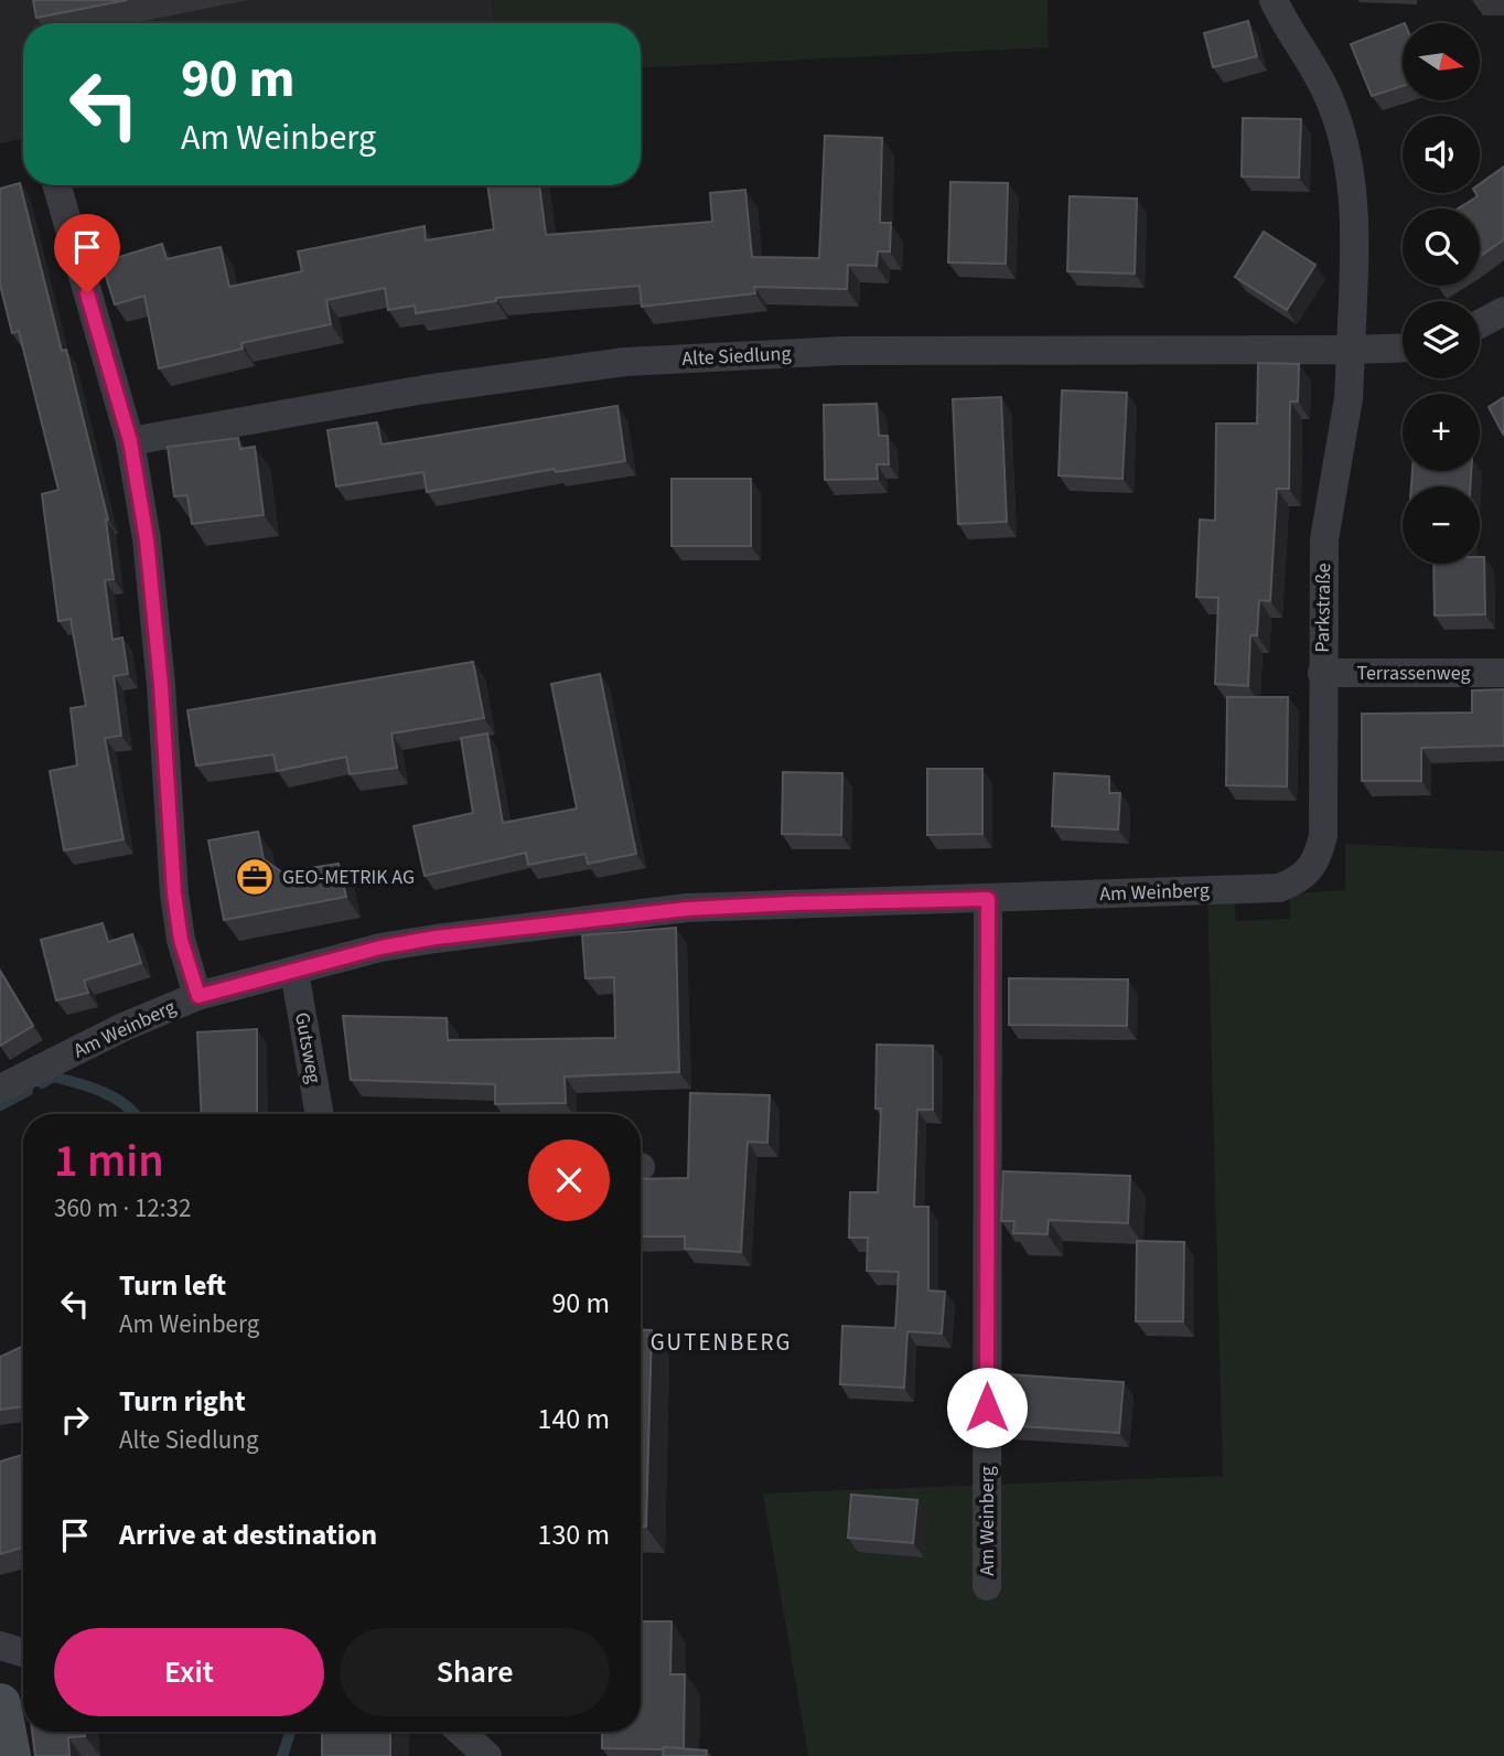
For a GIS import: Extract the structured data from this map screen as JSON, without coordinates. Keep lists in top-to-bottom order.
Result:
{
  "streets": {
    "street": [
      "Alte Siedlung",
      "Parkstraße",
      "Terrassenweg",
      "Am Weinberg",
      "Gutsweg"
    ]
  },
  "crossings": [
    ["Alte Siedlung", "Parkstraße"],
    ["Parkstraße", "Terrassenweg"],
    ["Parkstraße", "Am Weinberg"],
    ["Am Weinberg", "Gutsweg"]
  ],
  "districts": ["GUTENBERG"],
  "places": {
    "office": ["GEO-METRIK AG"]
  },
  "north": "right",
  "page": {
    "map_buttons": ["+", "−"],
    "turn": ["90 m", "Am Weinberg"],
    "heading": ["1 min", "360 m · 12:32"],
    "list": [
      {
        "name": "Turn left",
        "note": "Am Weinberg",
        "value": "90 m"
      },
      {
        "name": "Turn right",
        "note": "Alte Siedlung",
        "value": "140 m"
      },
      {
        "name": "Arrive at destination",
        "value": "130 m"
      }
    ],
    "buttons": ["Exit", "Share"]
  }
}
